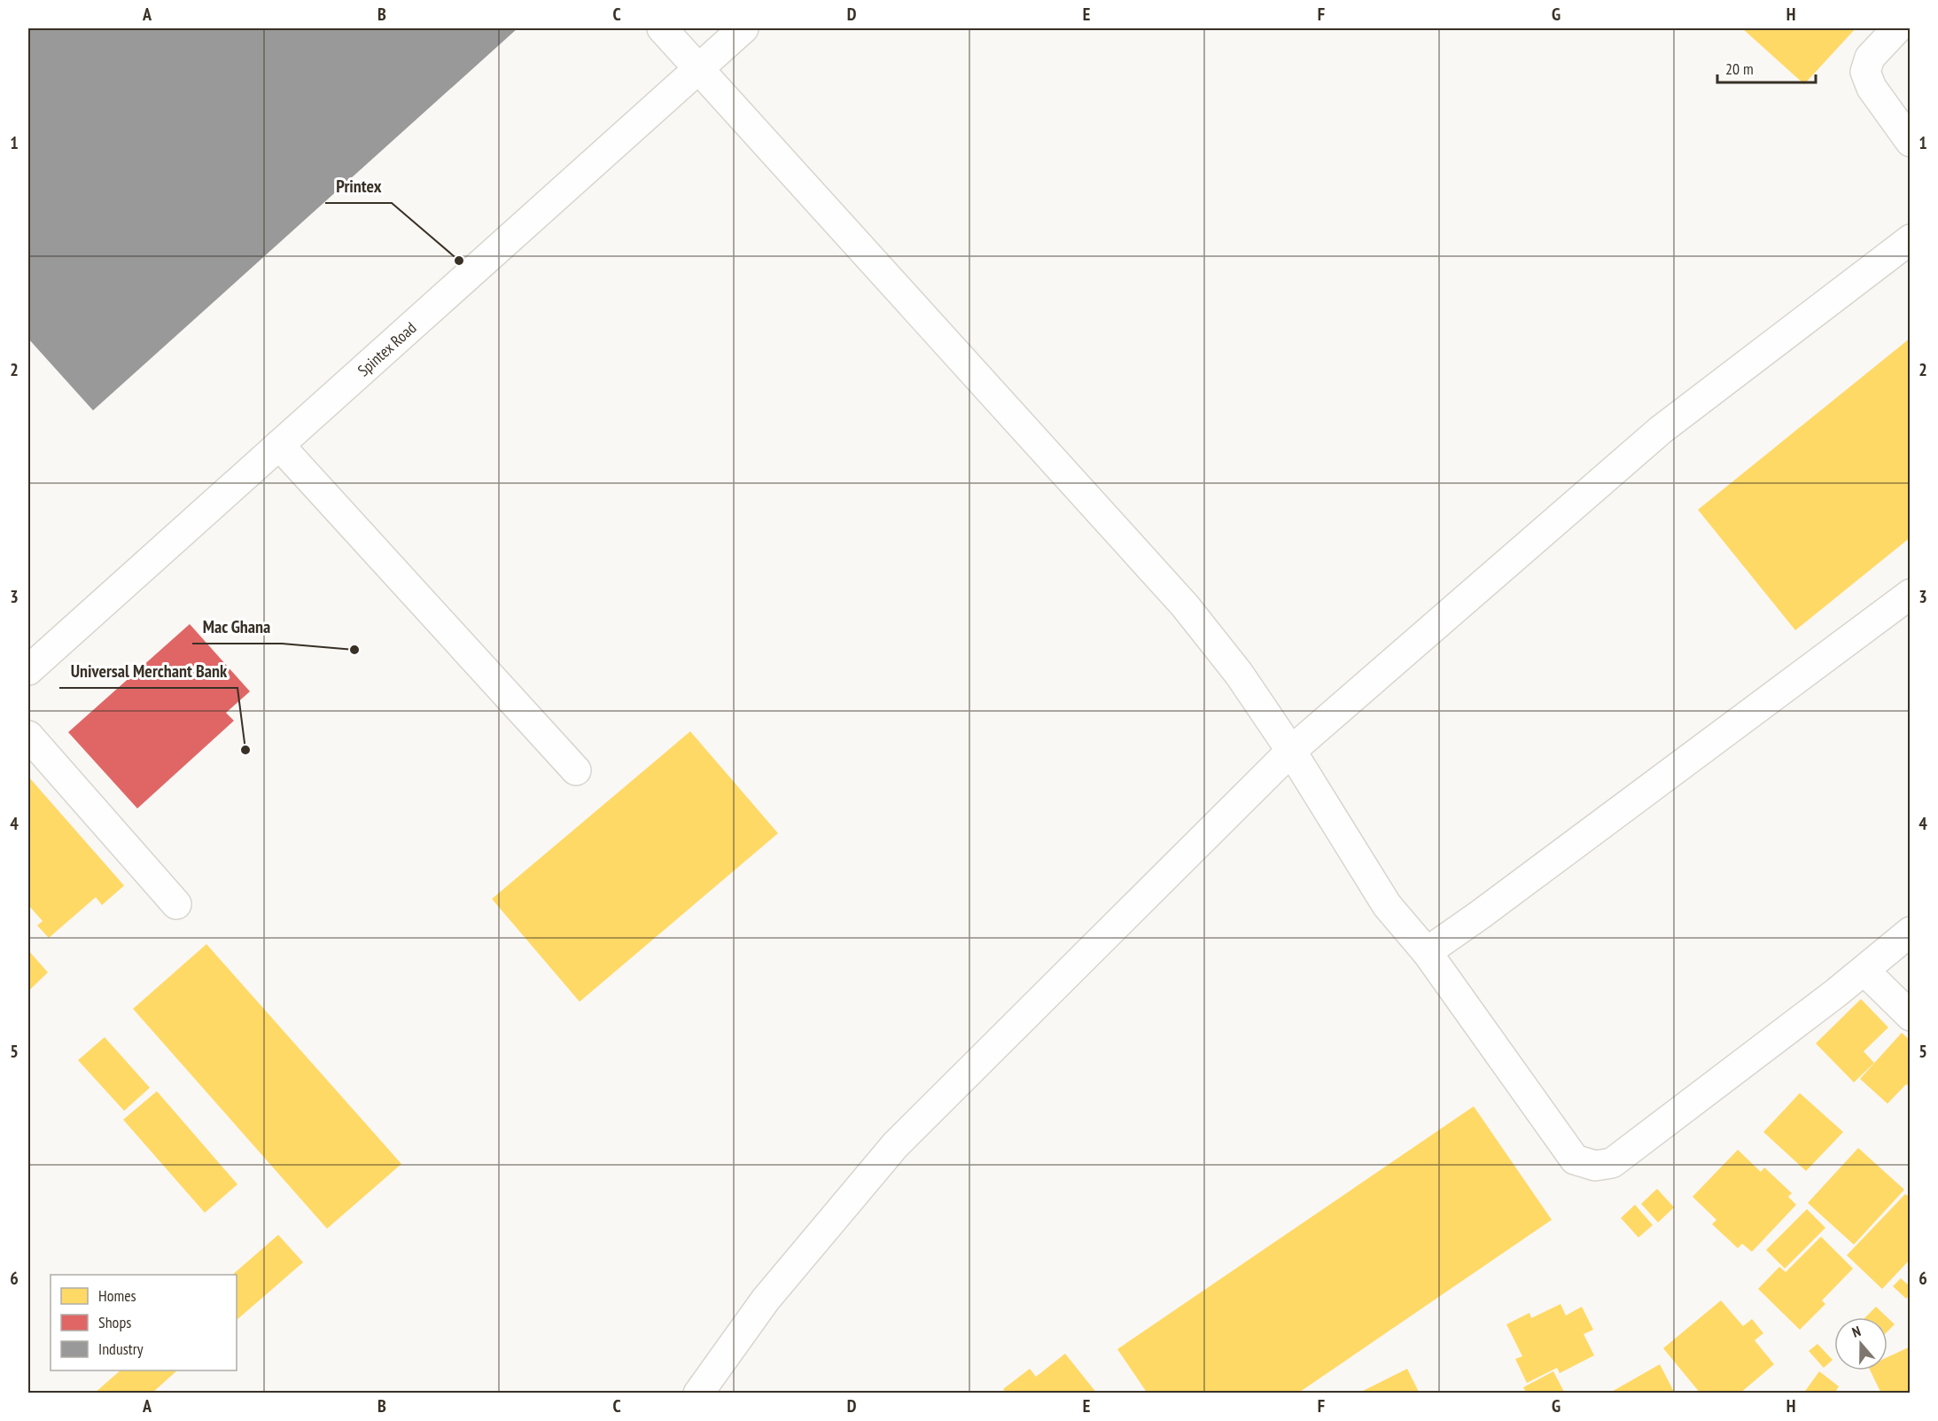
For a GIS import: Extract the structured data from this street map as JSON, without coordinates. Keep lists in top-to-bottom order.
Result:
{
  "streets": {
    "street": ["Spintex Road"]
  },
  "places": ["Printex", "Mac Ghana", "Universal Merchant Bank"],
  "legend": ["Homes", "Shops", "Industry"],
  "scale_bar": "20 m",
  "north": "top",
  "grid": {
    "columns": [
      "A",
      "B",
      "C",
      "D",
      "E",
      "F",
      "G",
      "H"
    ],
    "rows": [
      "1",
      "2",
      "3",
      "4",
      "5",
      "6"
    ]
  }
}
